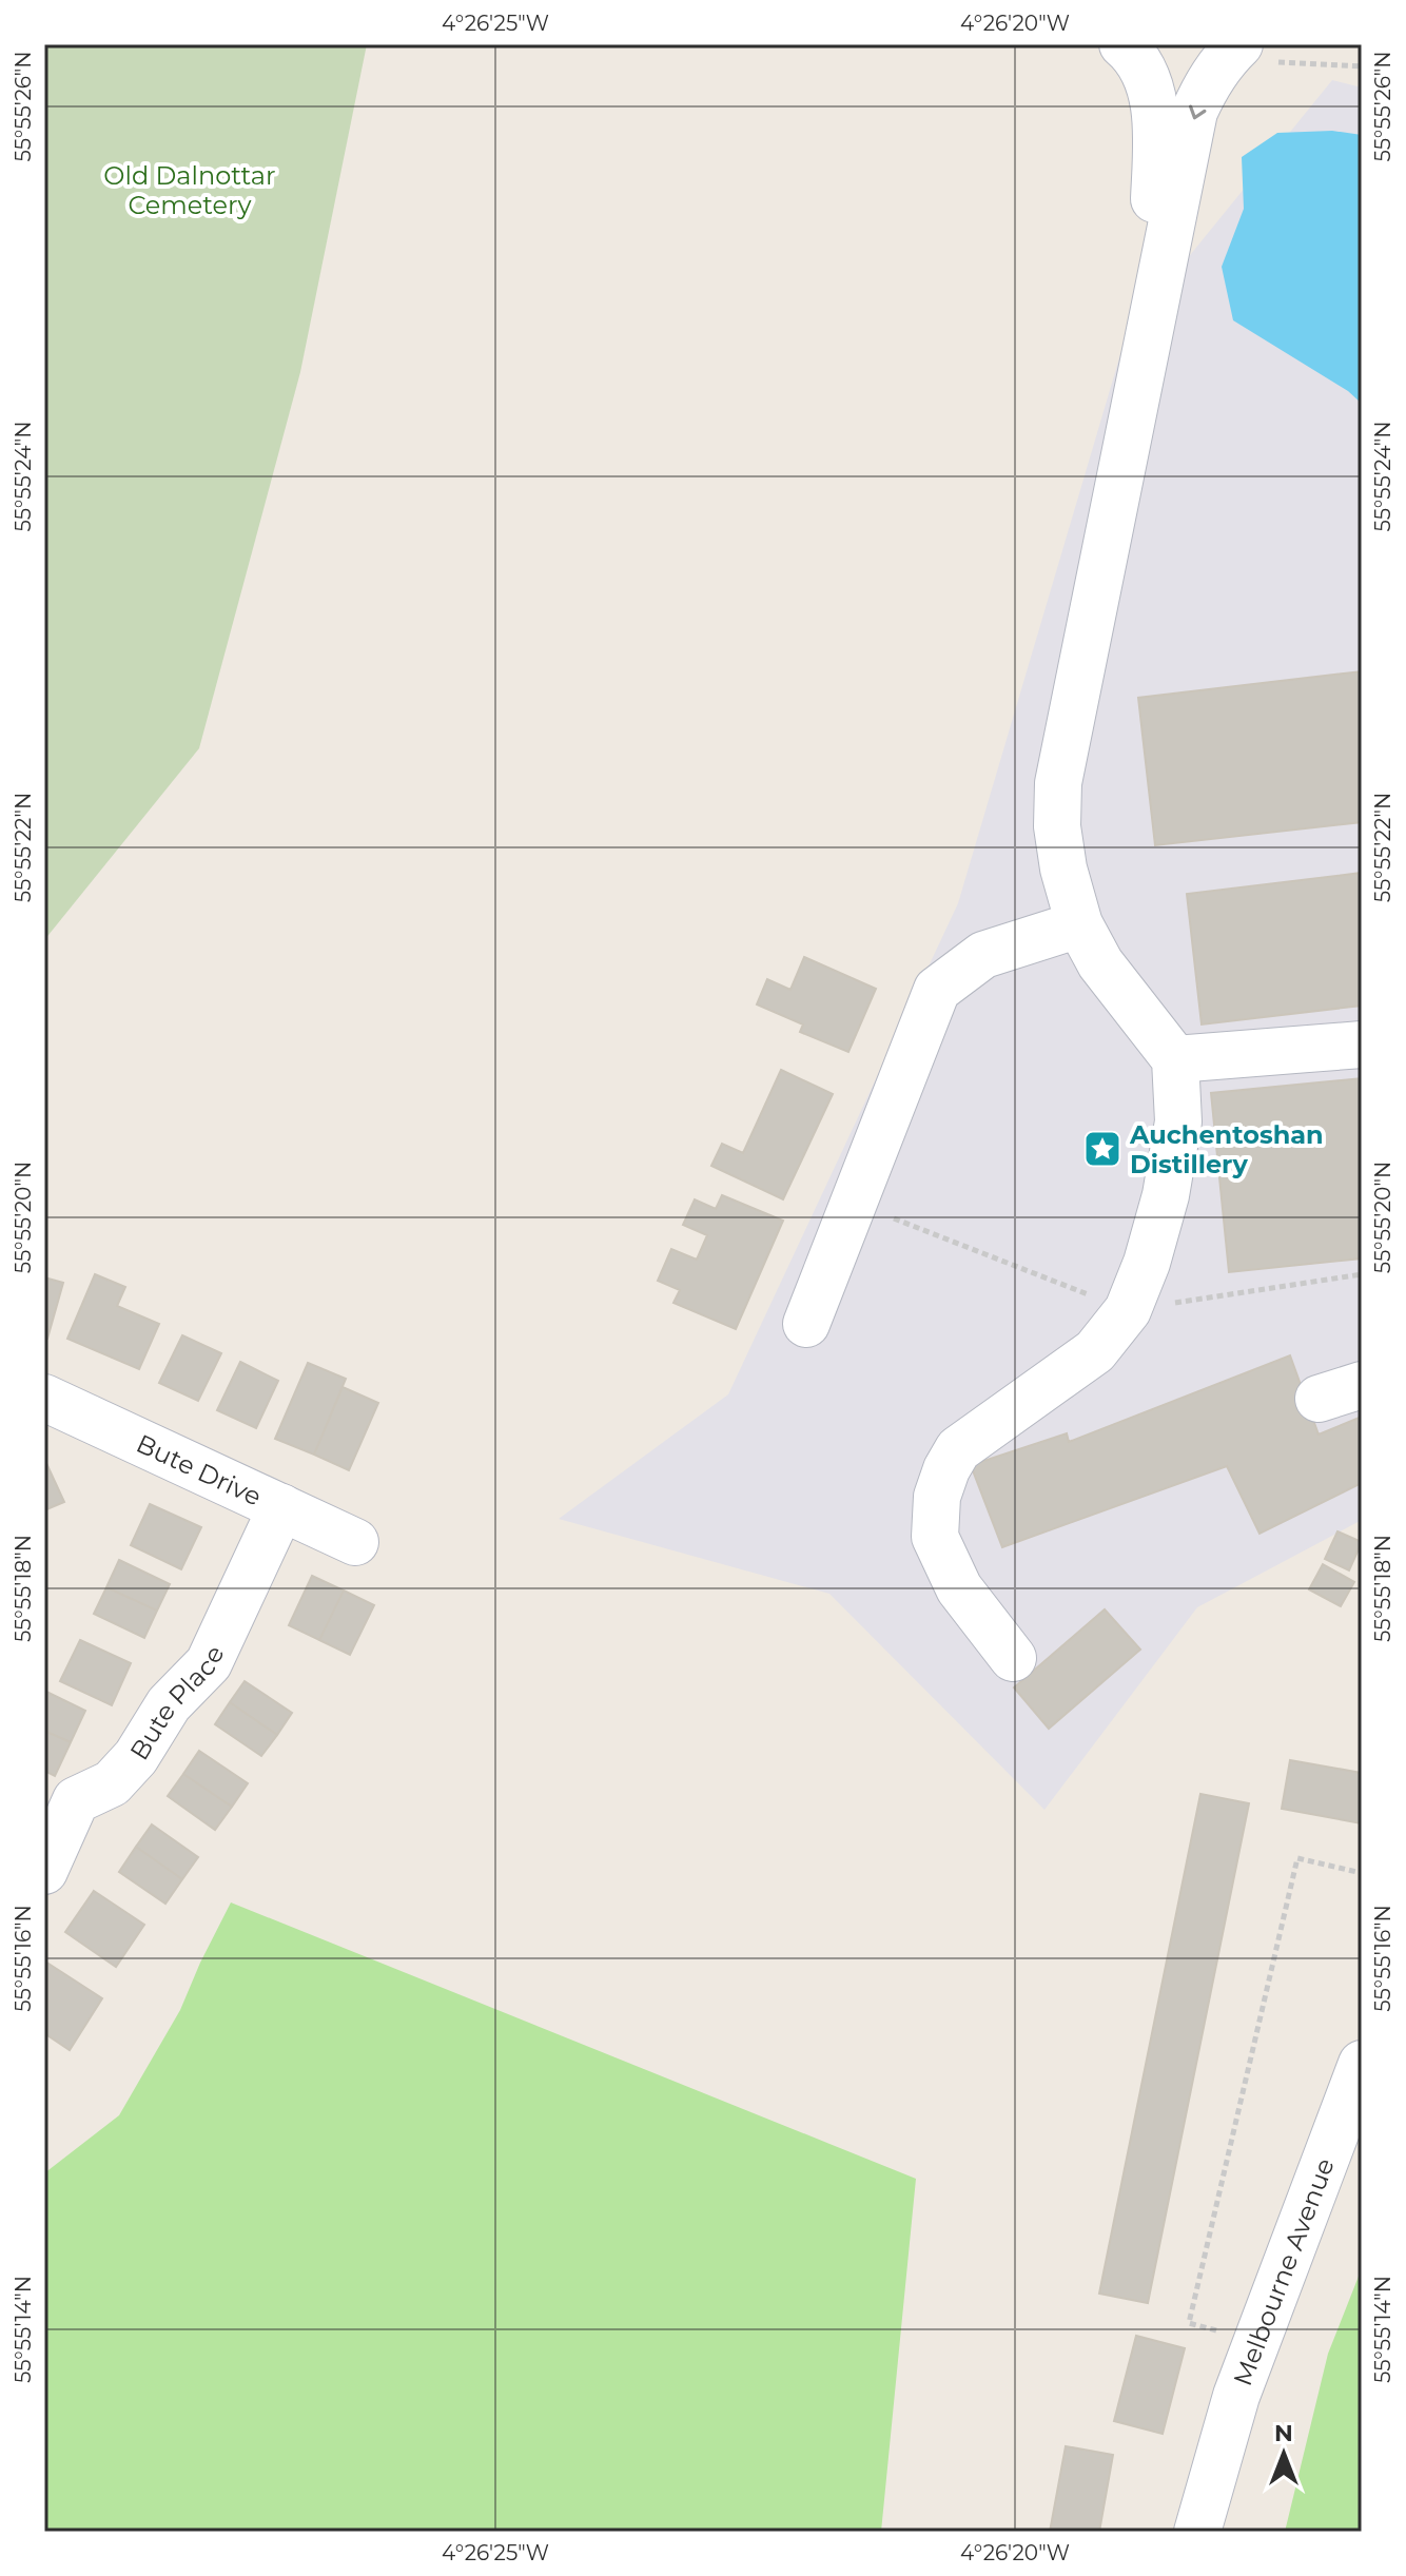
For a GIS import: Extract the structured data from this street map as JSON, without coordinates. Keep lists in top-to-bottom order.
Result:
{
  "streets": {
    "street": ["Bute Drive", "Bute Place", "Melbourne Avenue"]
  },
  "crossings": [
    ["Bute Drive", "Bute Place"]
  ],
  "parks": ["Old Dalnottar Cemetery"],
  "places": {
    "place": ["Auchentoshan Distillery"]
  },
  "north": "top",
  "coordinates": [
    "4°26'25\"W",
    "4°26'20\"W",
    "55°55'26\"N",
    "55°55'24\"N",
    "55°55'22\"N",
    "55°55'20\"N",
    "55°55'18\"N",
    "55°55'16\"N",
    "55°55'14\"N"
  ]
}
